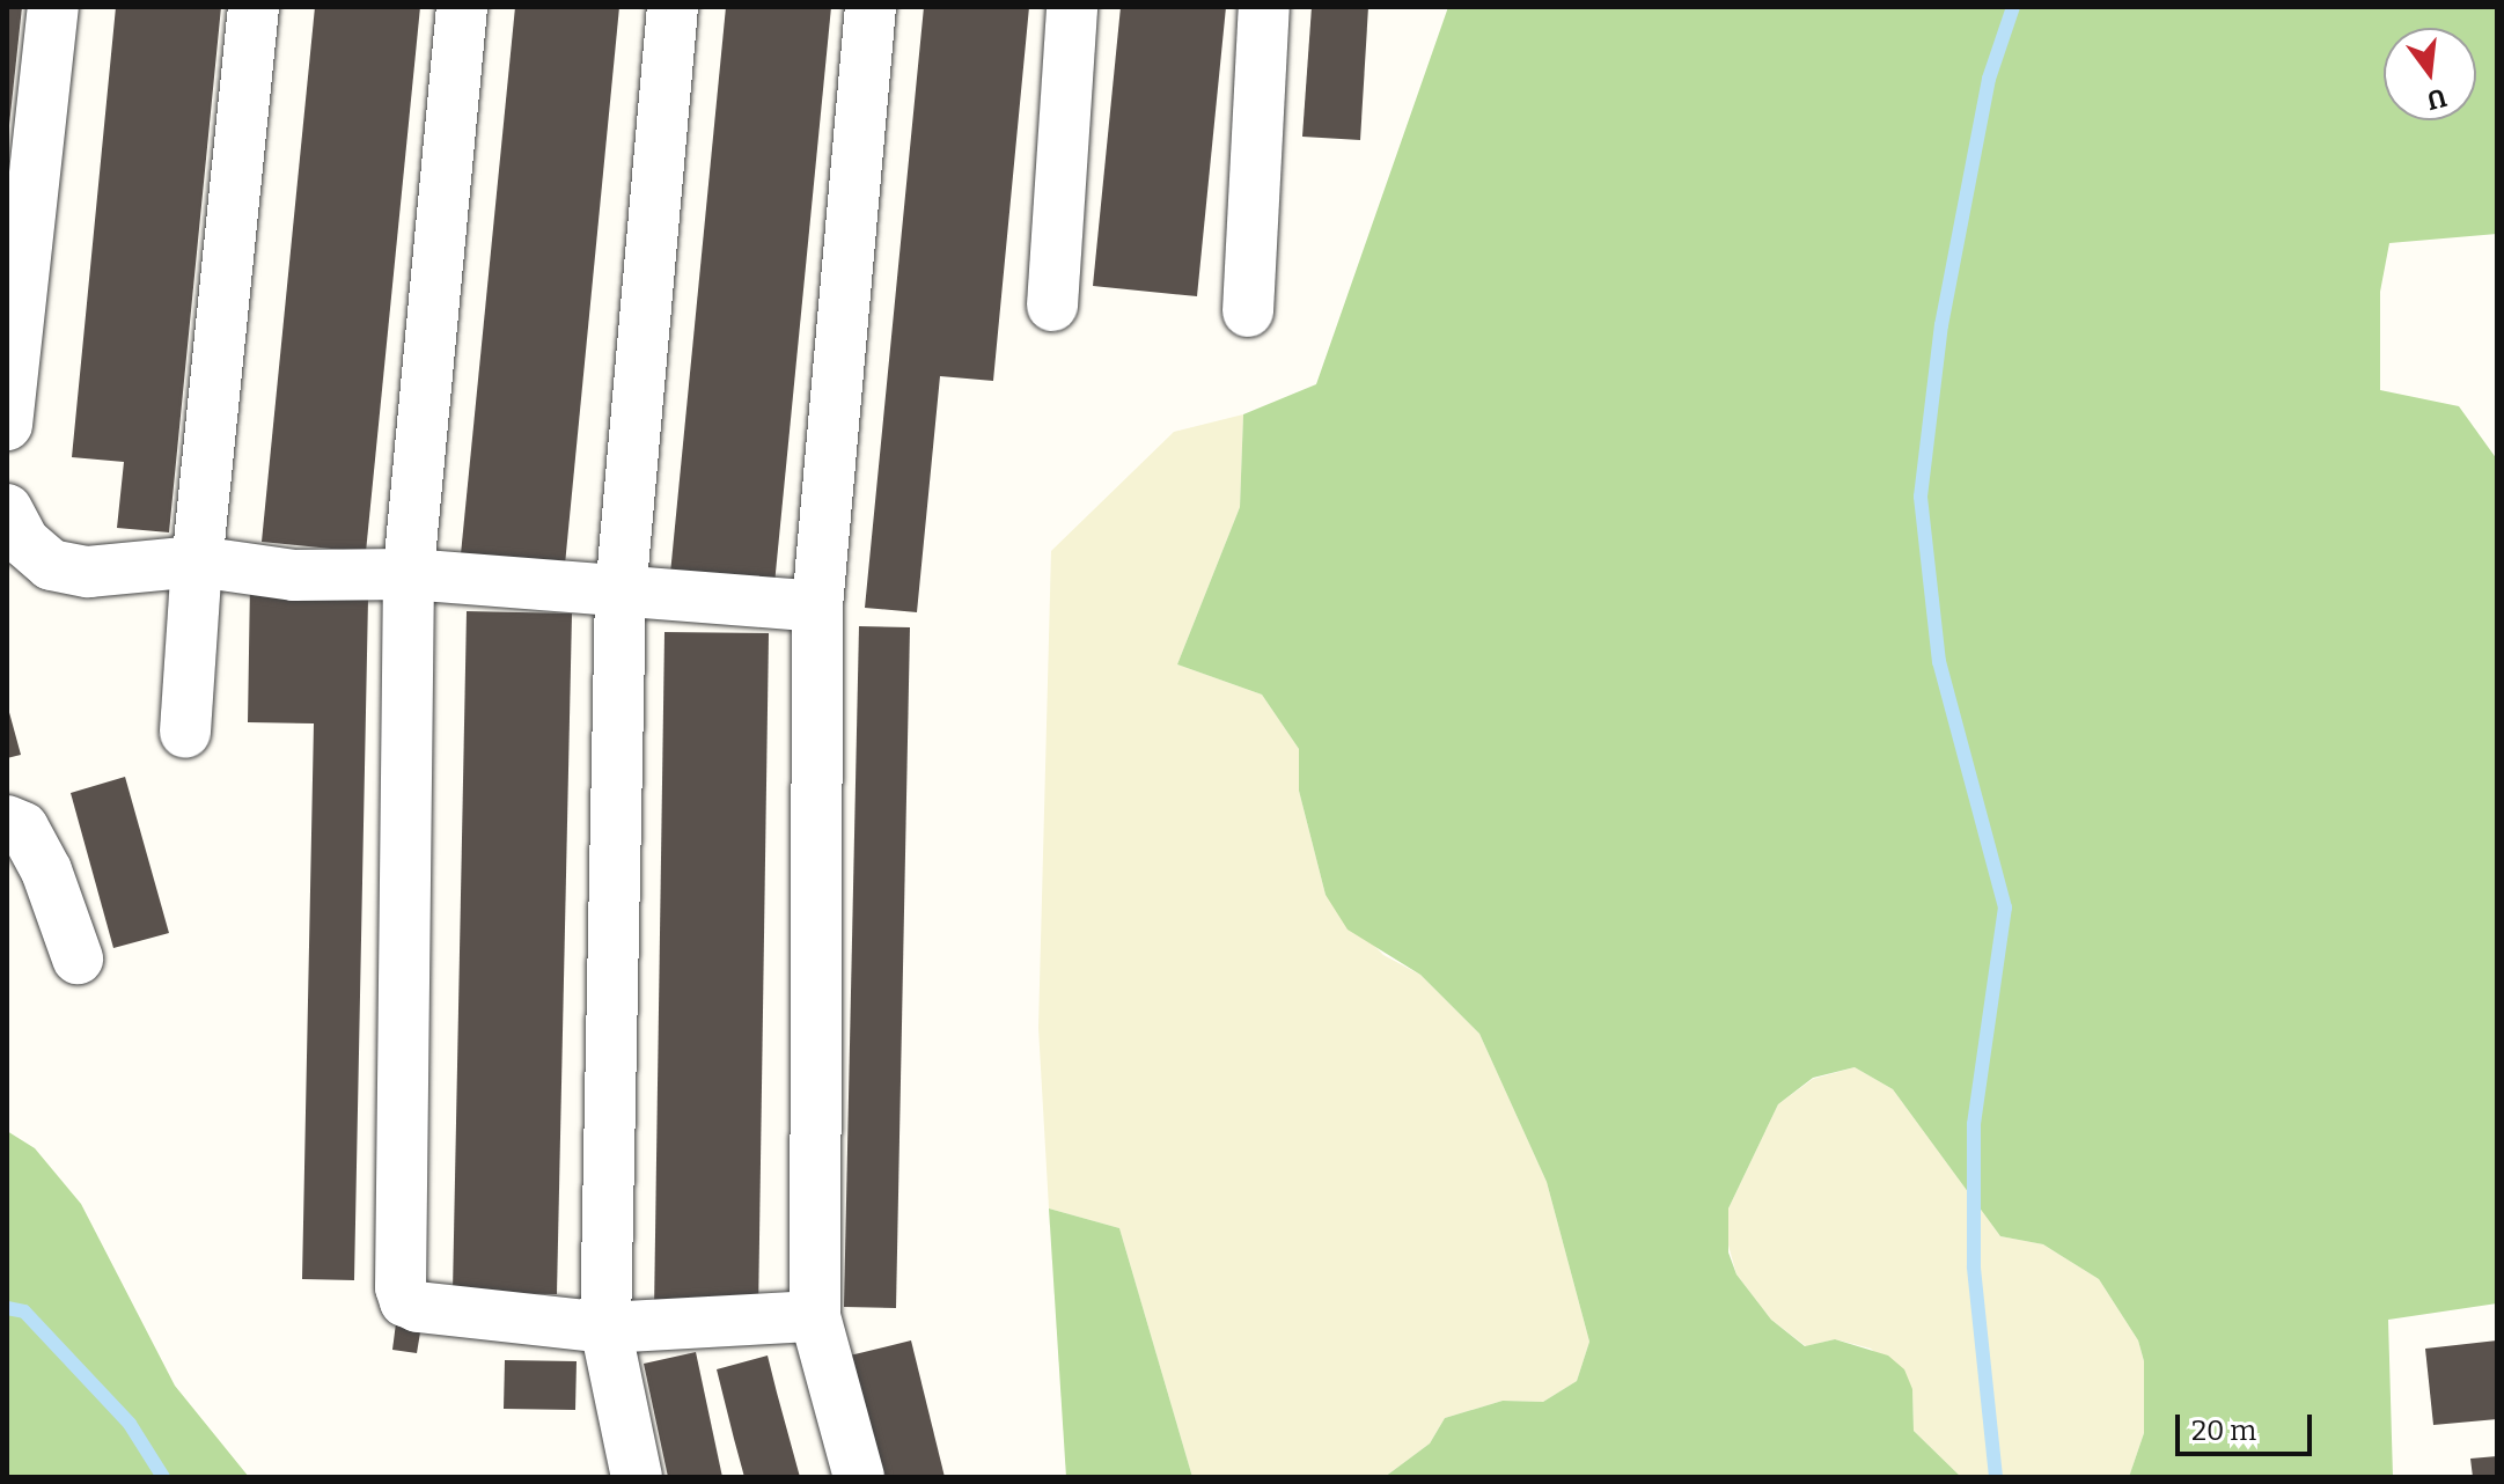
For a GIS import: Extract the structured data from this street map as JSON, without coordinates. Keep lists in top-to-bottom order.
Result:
{
  "scale_bar": "20 m",
  "north": "bottom"
}
